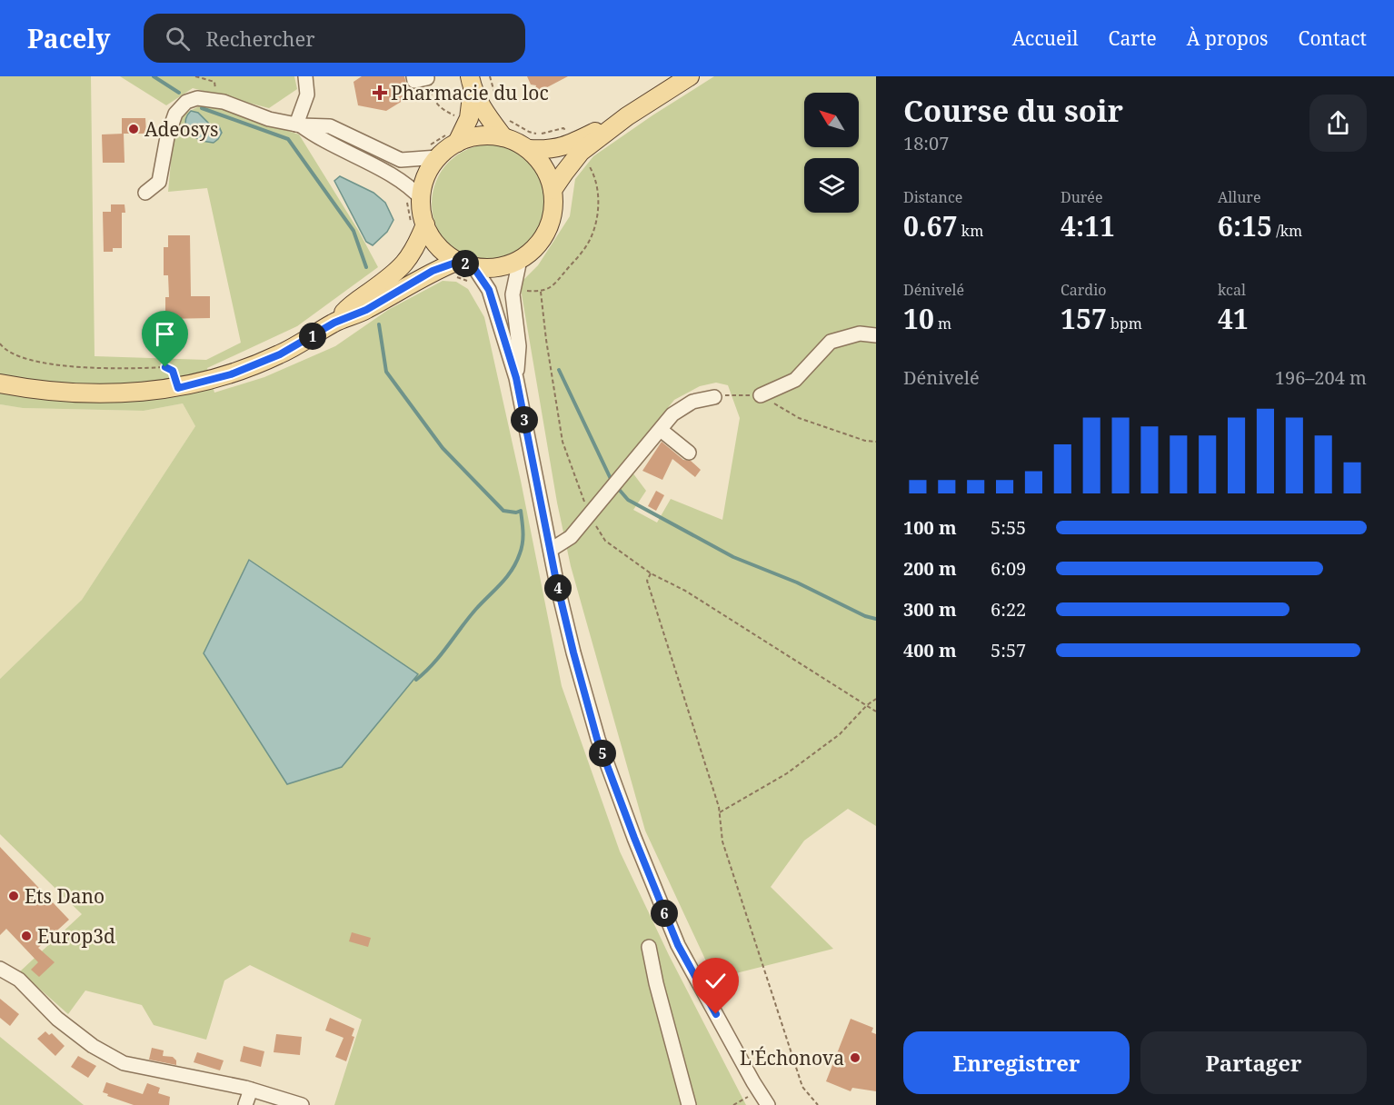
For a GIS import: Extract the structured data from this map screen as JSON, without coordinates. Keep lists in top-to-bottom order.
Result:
{
  "places": {
    "health": ["Pharmacie du loc"],
    "other": [
      "Adeosys",
      "Ets Dano",
      "Europ3d",
      "L'Échonova"
    ]
  },
  "north": "top left",
  "page": {
    "header": "Pacely",
    "search": "Rechercher",
    "nav": [
      "Accueil",
      "Carte",
      "À propos",
      "Contact"
    ],
    "heading": ["Course du soir", "18:07"],
    "stats": [
      ["Distance", "0.67 km"],
      ["Durée", "4:11"],
      ["Allure", "6:15 /km"],
      ["Dénivelé", "10 m"],
      ["Cardio", "157 bpm"],
      ["kcal", "41"]
    ],
    "pins": [
      "2",
      "1",
      "3",
      "4",
      "5",
      "6"
    ],
    "chart": ["Dénivelé", "196–204 m"],
    "list": [
      {
        "name": "100 m",
        "note": "5:55"
      },
      {
        "name": "200 m",
        "note": "6:09"
      },
      {
        "name": "300 m",
        "note": "6:22"
      },
      {
        "name": "400 m",
        "note": "5:57"
      }
    ],
    "buttons": ["Enregistrer", "Partager"]
  }
}
